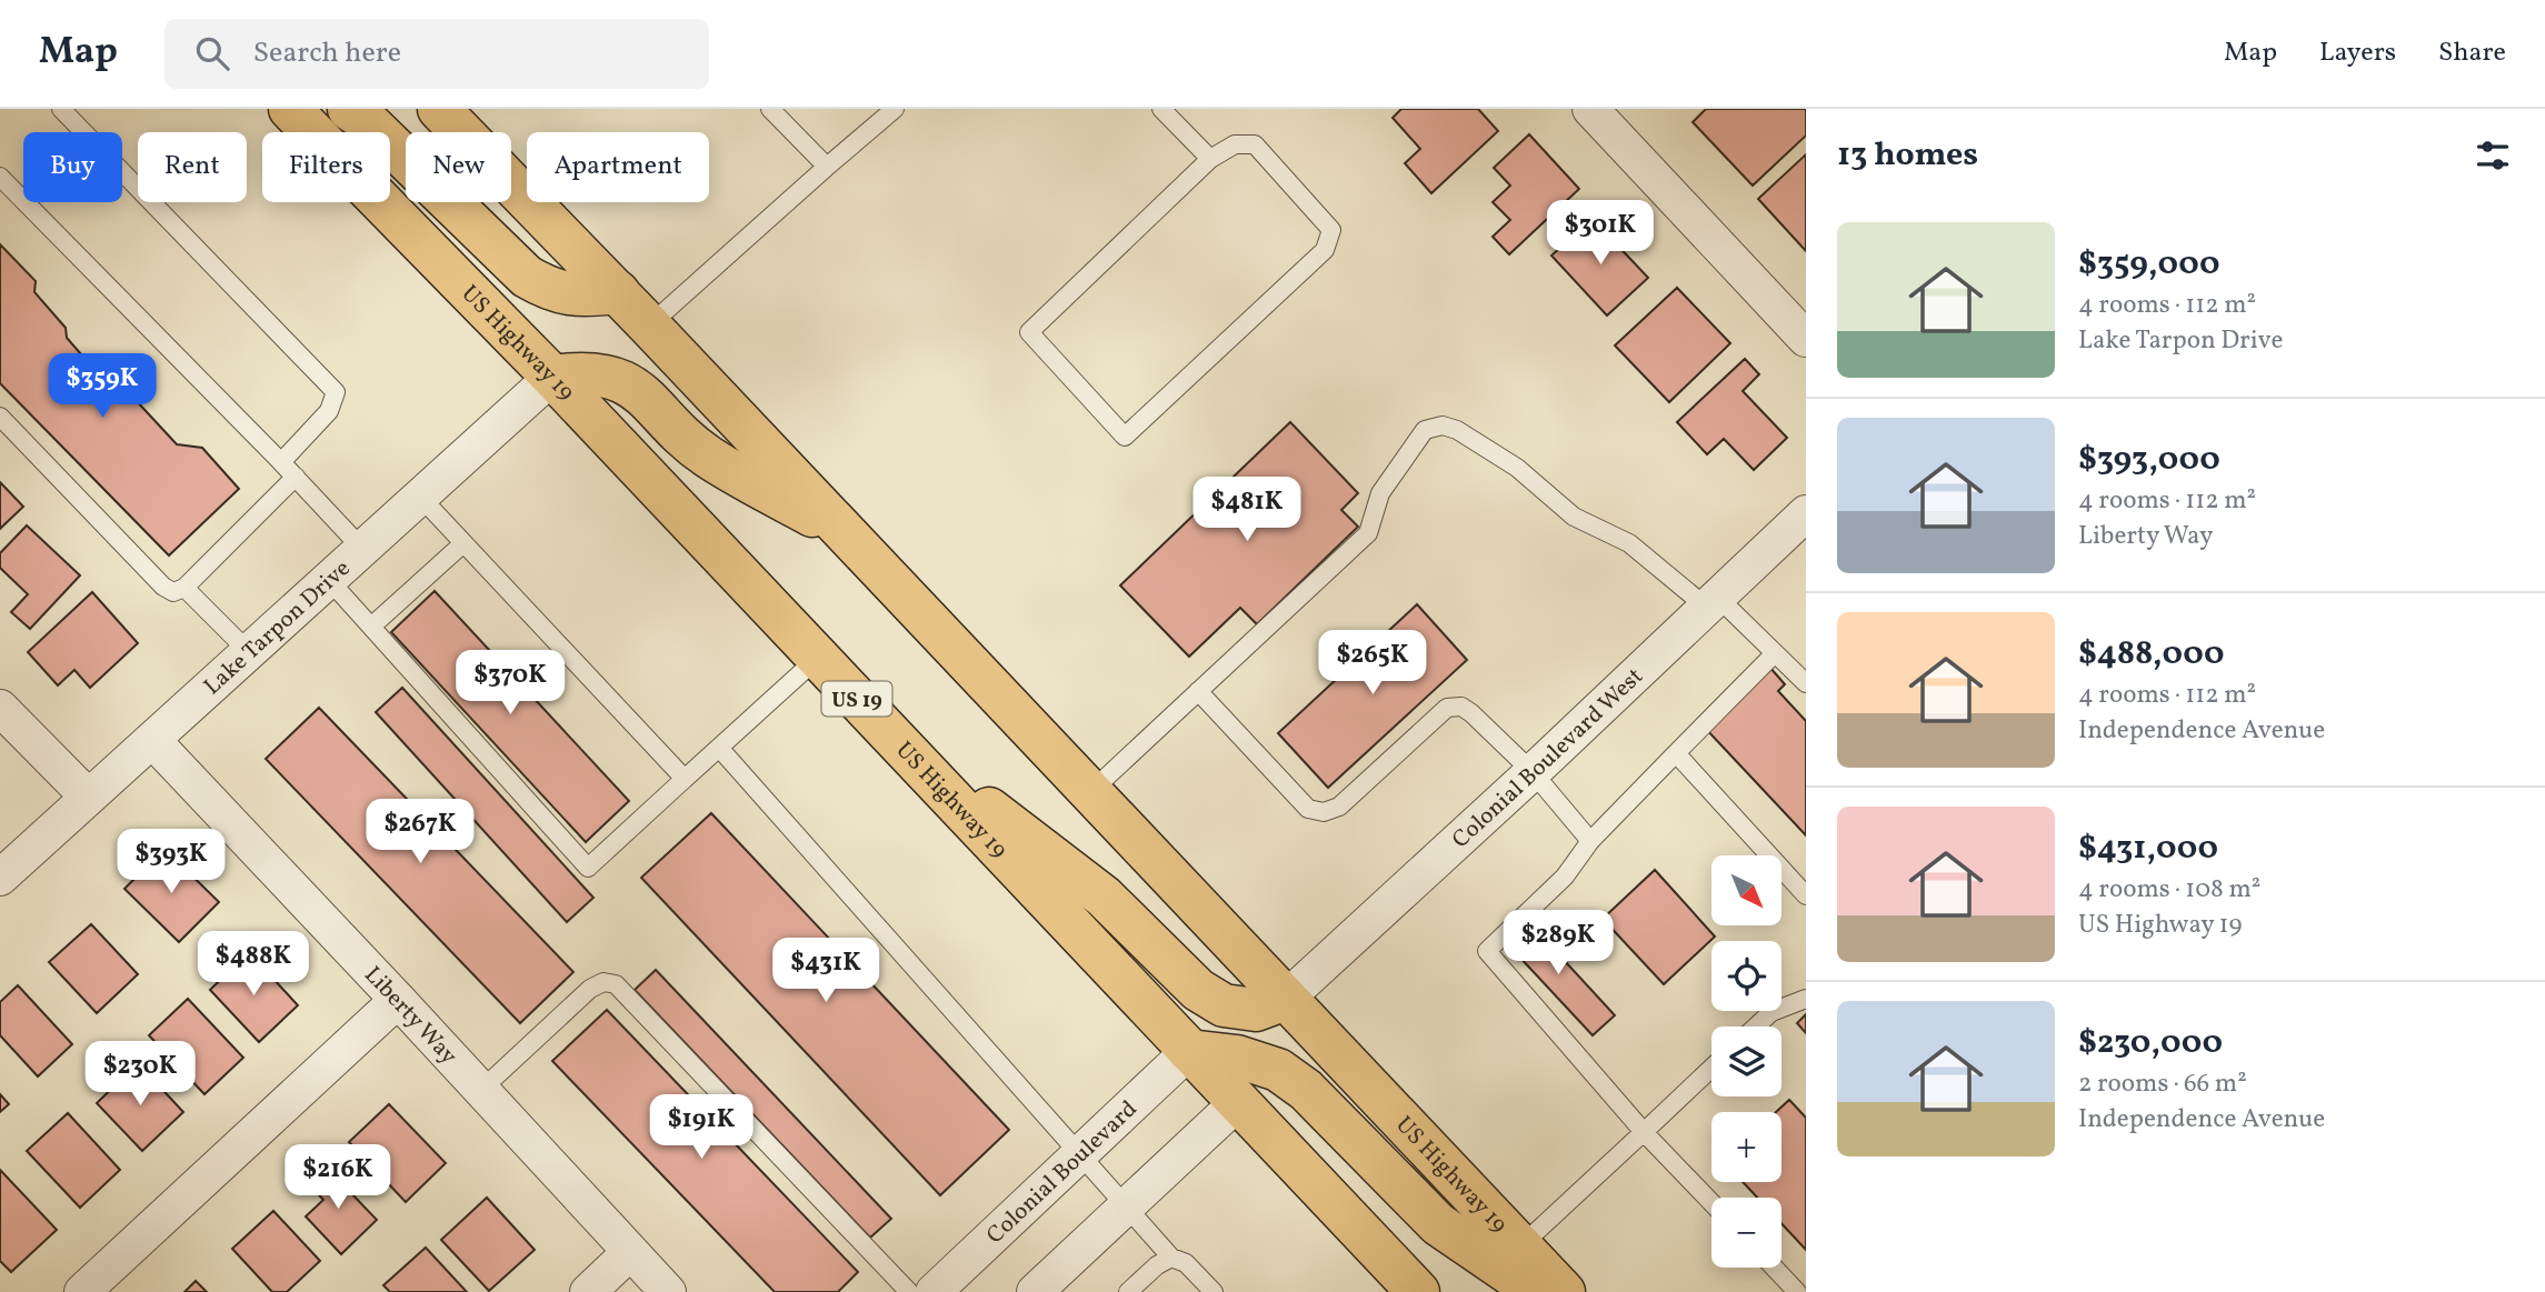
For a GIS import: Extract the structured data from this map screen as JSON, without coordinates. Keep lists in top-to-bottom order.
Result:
{
  "streets": {
    "highway": ["US Highway 19", "US 19"],
    "street": [
      "Lake Tarpon Drive",
      "Colonial Boulevard West",
      "Liberty Way",
      "Colonial Boulevard"
    ]
  },
  "crossings": [
    ["US Highway 19", "Lake Tarpon Drive"],
    ["US Highway 19", "Colonial Boulevard West"],
    ["US Highway 19", "Colonial Boulevard"],
    ["Lake Tarpon Drive", "Liberty Way"]
  ],
  "north": "bottom right",
  "page": {
    "header": "Map",
    "search": "Search here",
    "nav": ["Map", "Layers", "Share"],
    "heading": "13 homes",
    "chip": [
      "Buy",
      "Rent",
      "Filters",
      "New",
      "Apartment"
    ],
    "price": [
      "$301K",
      "$359K",
      "$481K",
      "$265K",
      "$370K",
      "$267K",
      "$393K",
      "$289K",
      "$488K",
      "$431K",
      "$230K",
      "$191K",
      "$216K"
    ],
    "list": [
      {
        "name": "$359,000",
        "note": "4 rooms · 112 m² · Lake Tarpon Drive"
      },
      {
        "name": "$393,000",
        "note": "4 rooms · 112 m² · Liberty Way"
      },
      {
        "name": "$488,000",
        "note": "4 rooms · 112 m² · Independence Avenue"
      },
      {
        "name": "$431,000",
        "note": "4 rooms · 108 m² · US Highway 19"
      },
      {
        "name": "$230,000",
        "note": "2 rooms · 66 m² · Independence Avenue"
      }
    ],
    "map_buttons": ["+", "−"]
  }
}
